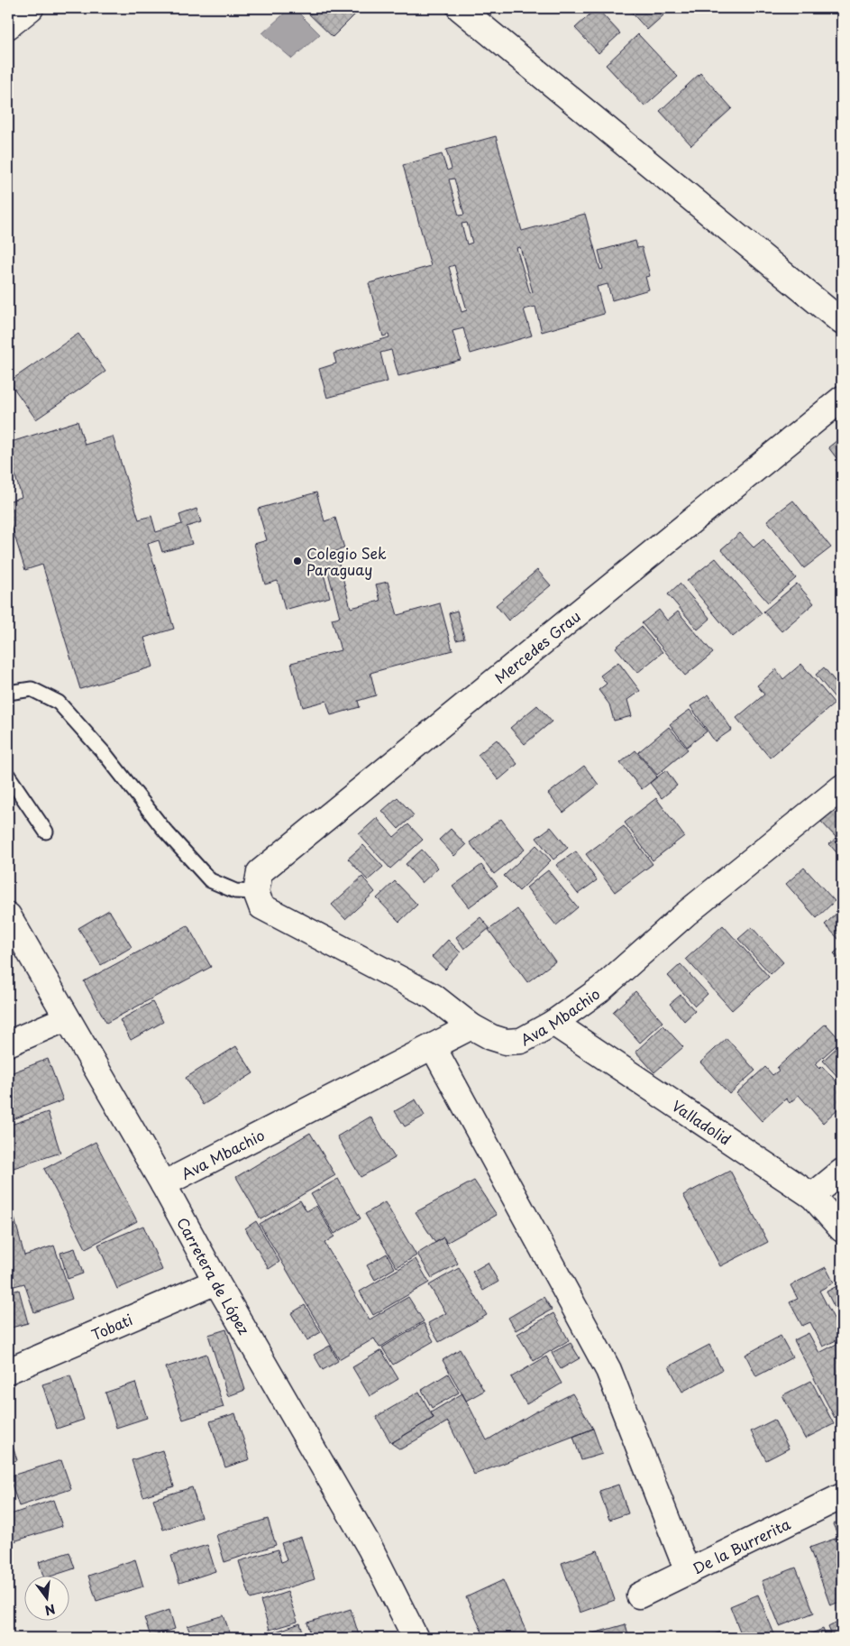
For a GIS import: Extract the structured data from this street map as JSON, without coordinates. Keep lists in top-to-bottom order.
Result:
{
  "streets": {
    "street": [
      "Mercedes Grau",
      "Ava Mbachio",
      "Valladolid",
      "Carretera de López",
      "Tobati",
      "De la Burrerita"
    ]
  },
  "crossings": [
    ["Ava Mbachio", "Valladolid"],
    ["Ava Mbachio", "Carretera de López"],
    ["Carretera de López", "Tobati"]
  ],
  "places": ["Colegio Sek Paraguay"],
  "north": "bottom"
}
